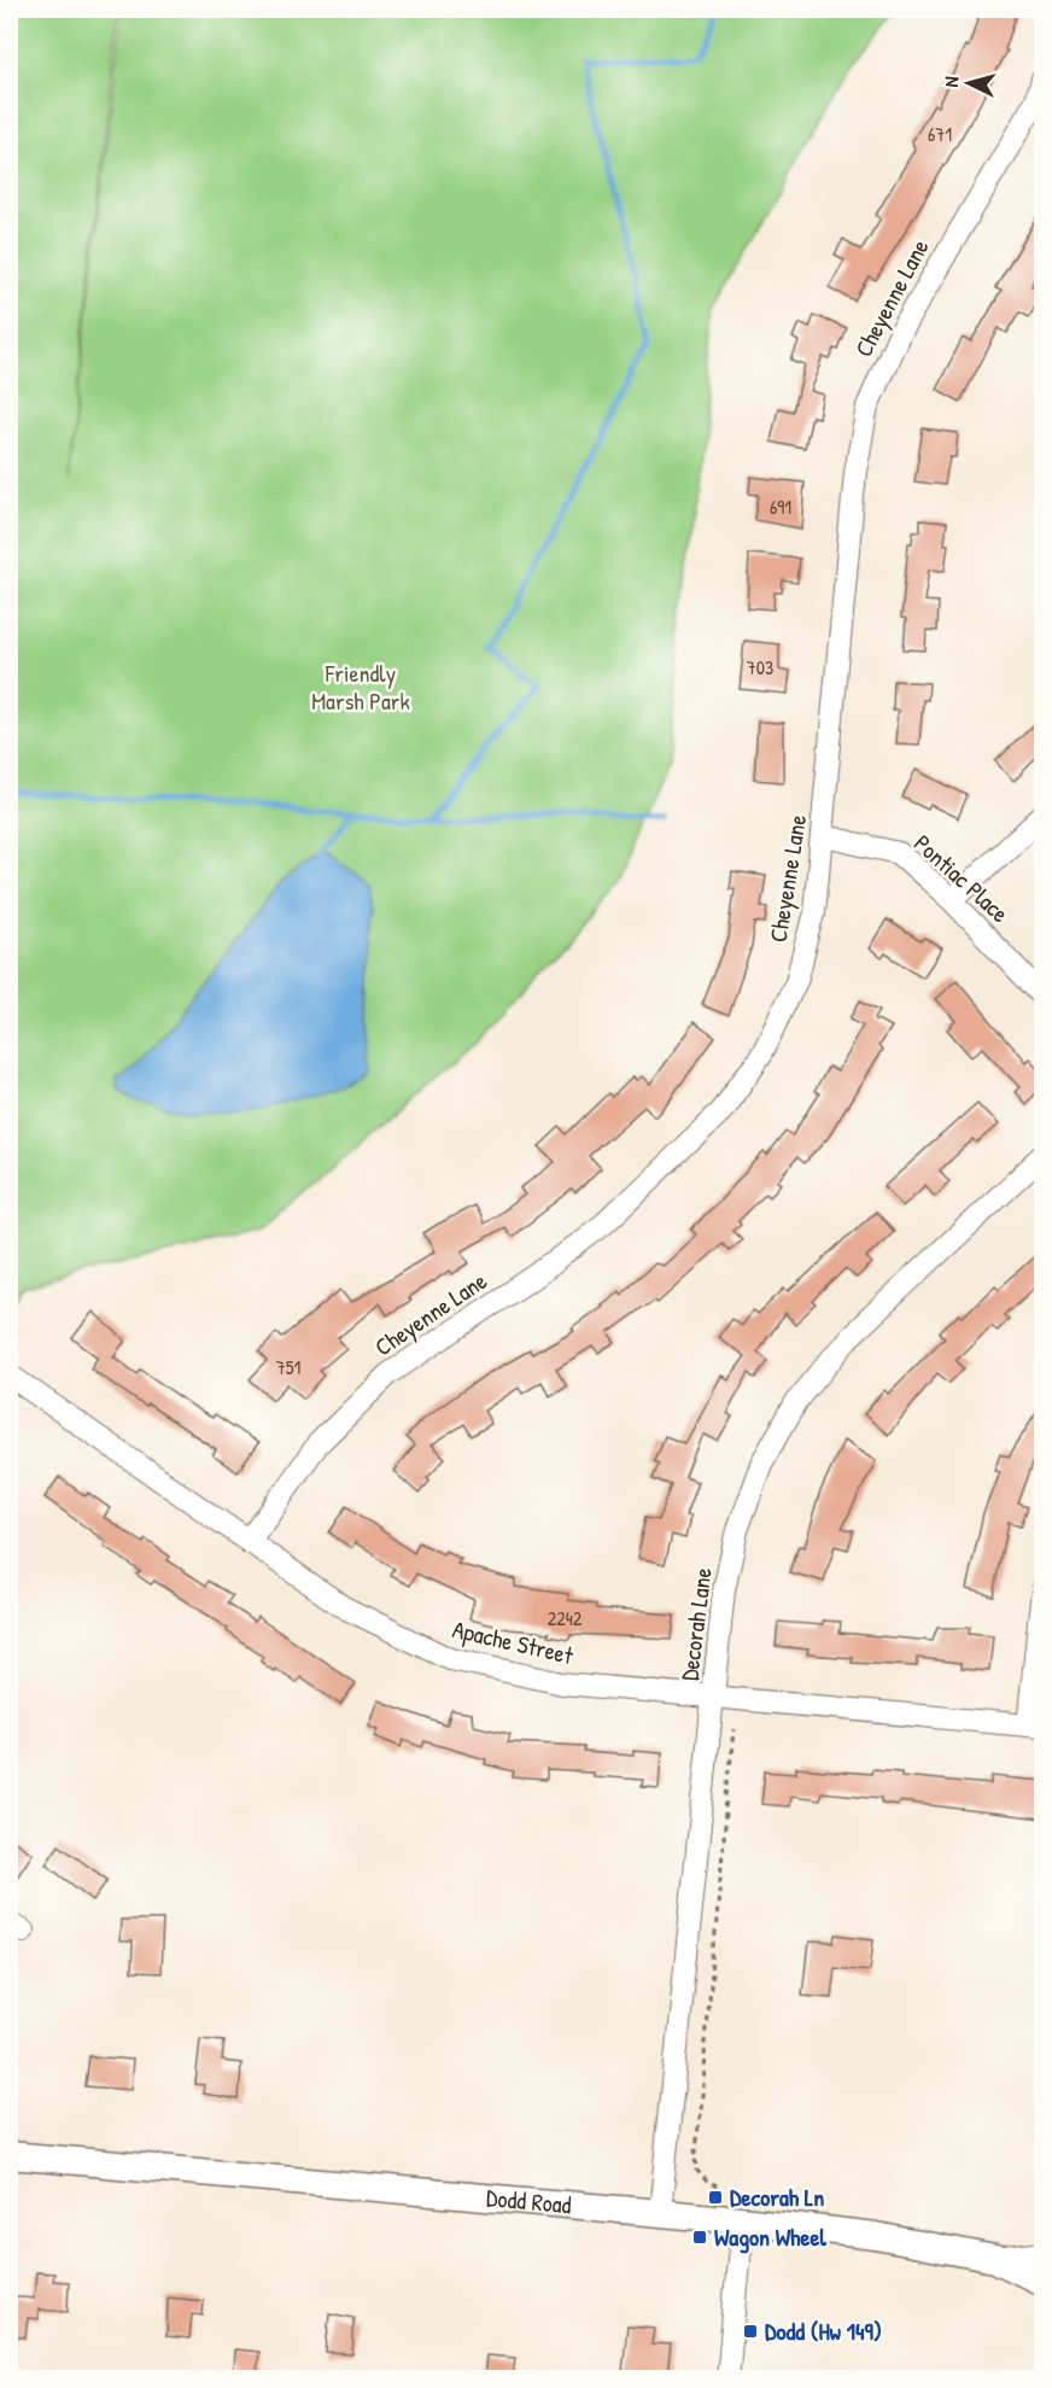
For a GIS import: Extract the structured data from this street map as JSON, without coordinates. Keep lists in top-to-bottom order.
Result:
{
  "streets": {
    "main road": ["Dodd Road"],
    "street": [
      "Cheyenne Lane",
      "Pontiac Place",
      "Decorah Lane",
      "Apache Street"
    ]
  },
  "crossings": [
    ["Cheyenne Lane", "Pontiac Place"],
    ["Cheyenne Lane", "Apache Street"],
    ["Decorah Lane", "Apache Street"],
    ["Decorah Lane", "Dodd Road"]
  ],
  "parks": ["Friendly Marsh Park"],
  "places": {
    "transit": ["Decorah Ln", "Wagon Wheel", "Dodd (Hw 149)"]
  },
  "house_numbers": [
    "671",
    "691",
    "703",
    "751",
    "2242"
  ],
  "north": "left"
}
